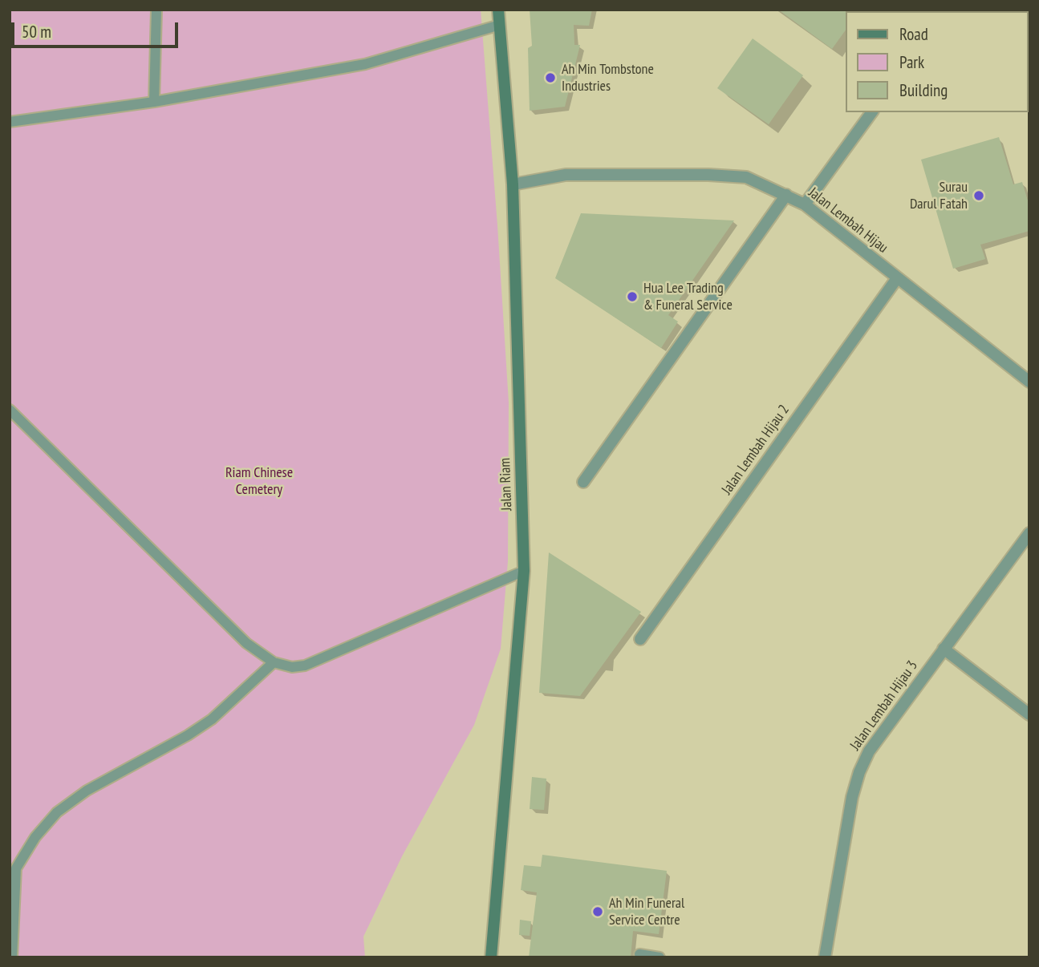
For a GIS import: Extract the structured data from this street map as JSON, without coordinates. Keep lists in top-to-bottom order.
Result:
{
  "streets": {
    "main road": ["Jalan Riam"],
    "street": ["Jalan Lembah Hijau", "Jalan Lembah Hijau 2", "Jalan Lembah Hijau 3"]
  },
  "crossings": [
    ["Jalan Lembah Hijau", "Jalan Lembah Hijau 2"],
    ["Jalan Lembah Hijau", "Jalan Riam"]
  ],
  "parks": ["Riam Chinese Cemetery"],
  "places": [
    "Ah Min Tombstone Industries",
    "Surau Darul Fatah",
    "Hua Lee Trading & Funeral Service",
    "Ah Min Funeral Service Centre"
  ],
  "legend": ["Road", "Park", "Building"],
  "scale_bar": "50 m"
}
